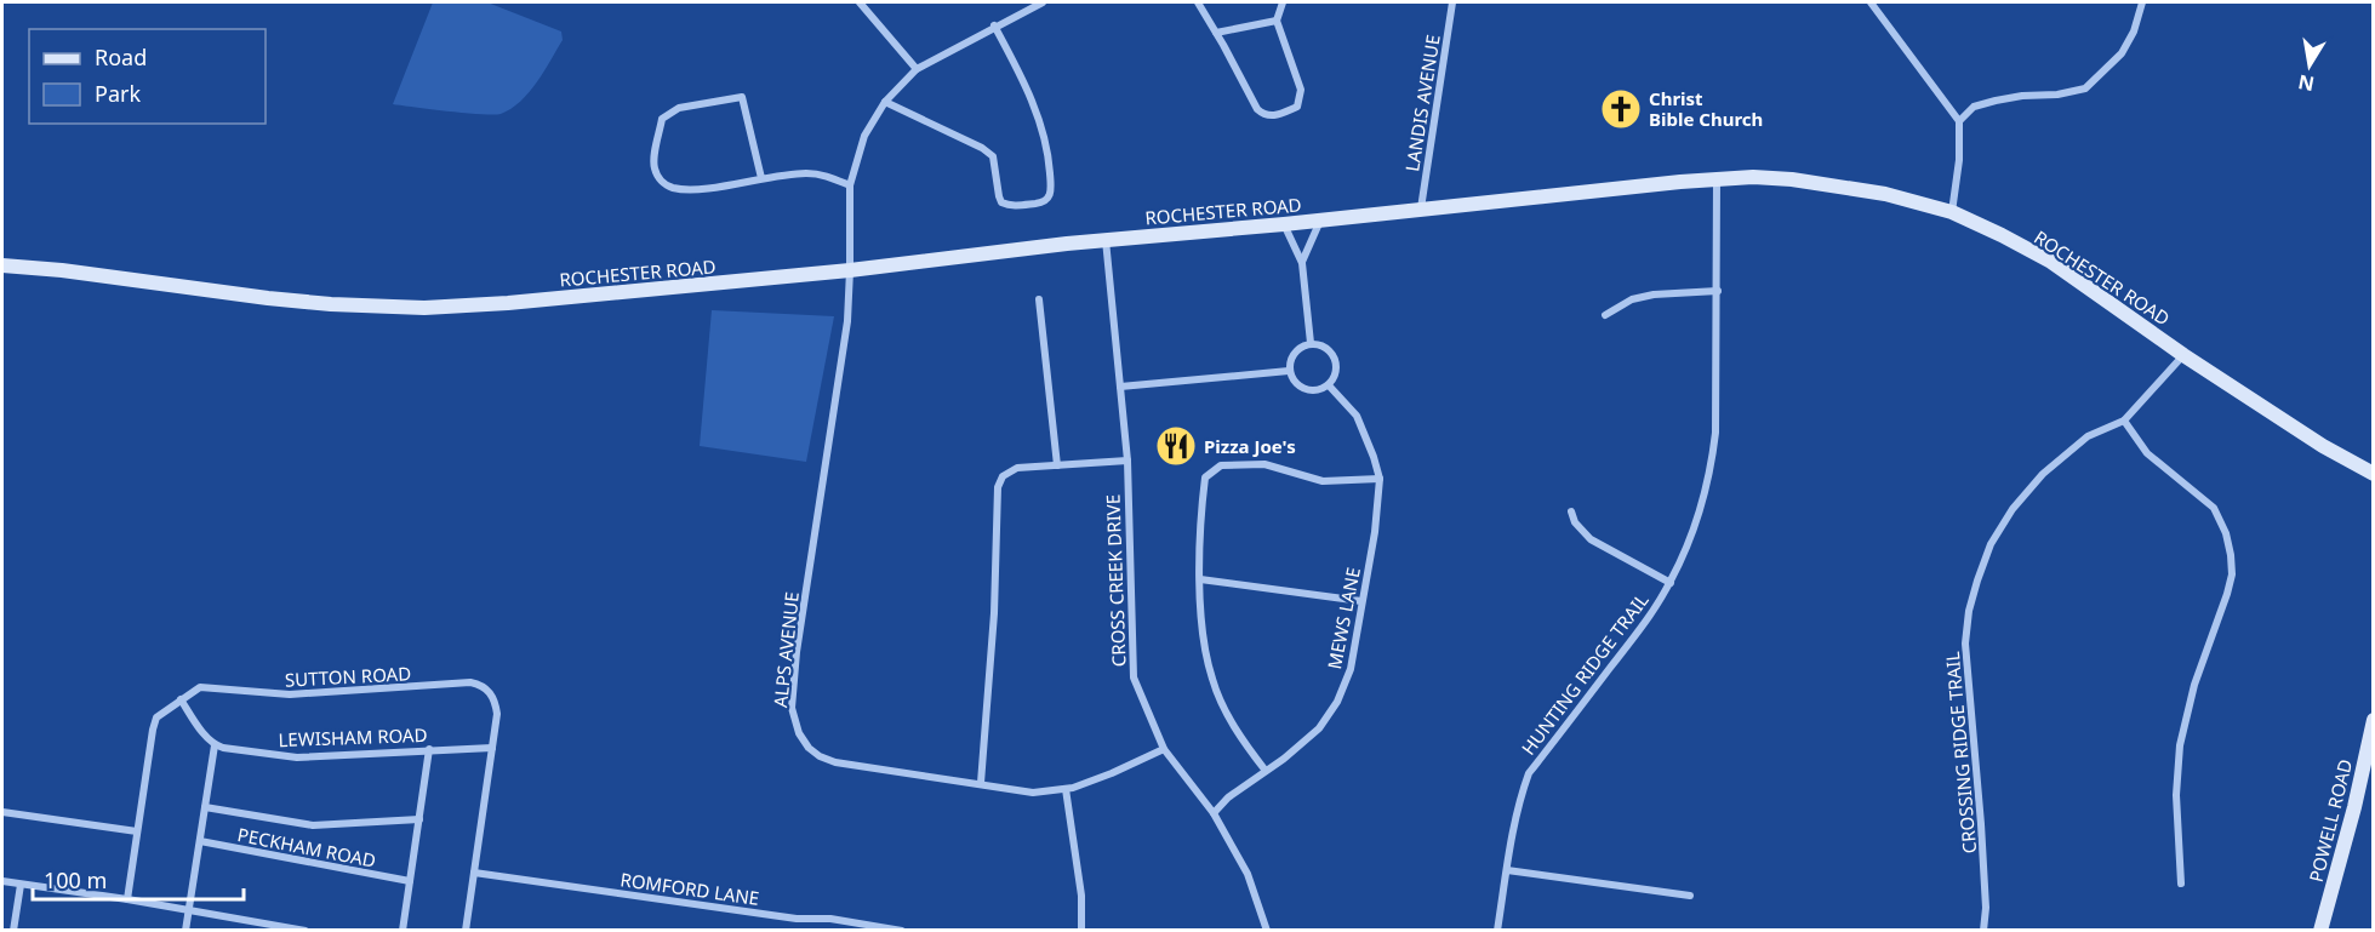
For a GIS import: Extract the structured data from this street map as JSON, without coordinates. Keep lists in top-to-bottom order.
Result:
{
  "streets": {
    "street": [
      "LANDIS AVENUE",
      "ROCHESTER ROAD",
      "CROSS CREEK DRIVE",
      "MEWS LANE",
      "ALPS AVENUE",
      "HUNTING RIDGE TRAIL",
      "SUTTON ROAD",
      "LEWISHAM ROAD",
      "CROSSING RIDGE TRAIL",
      "POWELL ROAD",
      "PECKHAM ROAD",
      "ROMFORD LANE"
    ]
  },
  "crossings": [
    ["LANDIS AVENUE", "ROCHESTER ROAD"],
    ["ROCHESTER ROAD", "CROSS CREEK DRIVE"],
    ["ROCHESTER ROAD", "ALPS AVENUE"],
    ["ROCHESTER ROAD", "HUNTING RIDGE TRAIL"],
    ["ROCHESTER ROAD", "CROSSING RIDGE TRAIL"],
    ["CROSS CREEK DRIVE", "MEWS LANE"],
    ["CROSS CREEK DRIVE", "ALPS AVENUE"],
    ["SUTTON ROAD", "LEWISHAM ROAD"],
    ["SUTTON ROAD", "ROMFORD LANE"]
  ],
  "places": {
    "church": ["Christ Bible Church"],
    "restaurant": ["Pizza Joe's"]
  },
  "legend": ["Road", "Park"],
  "scale_bar": "100 m",
  "north": "bottom"
}
